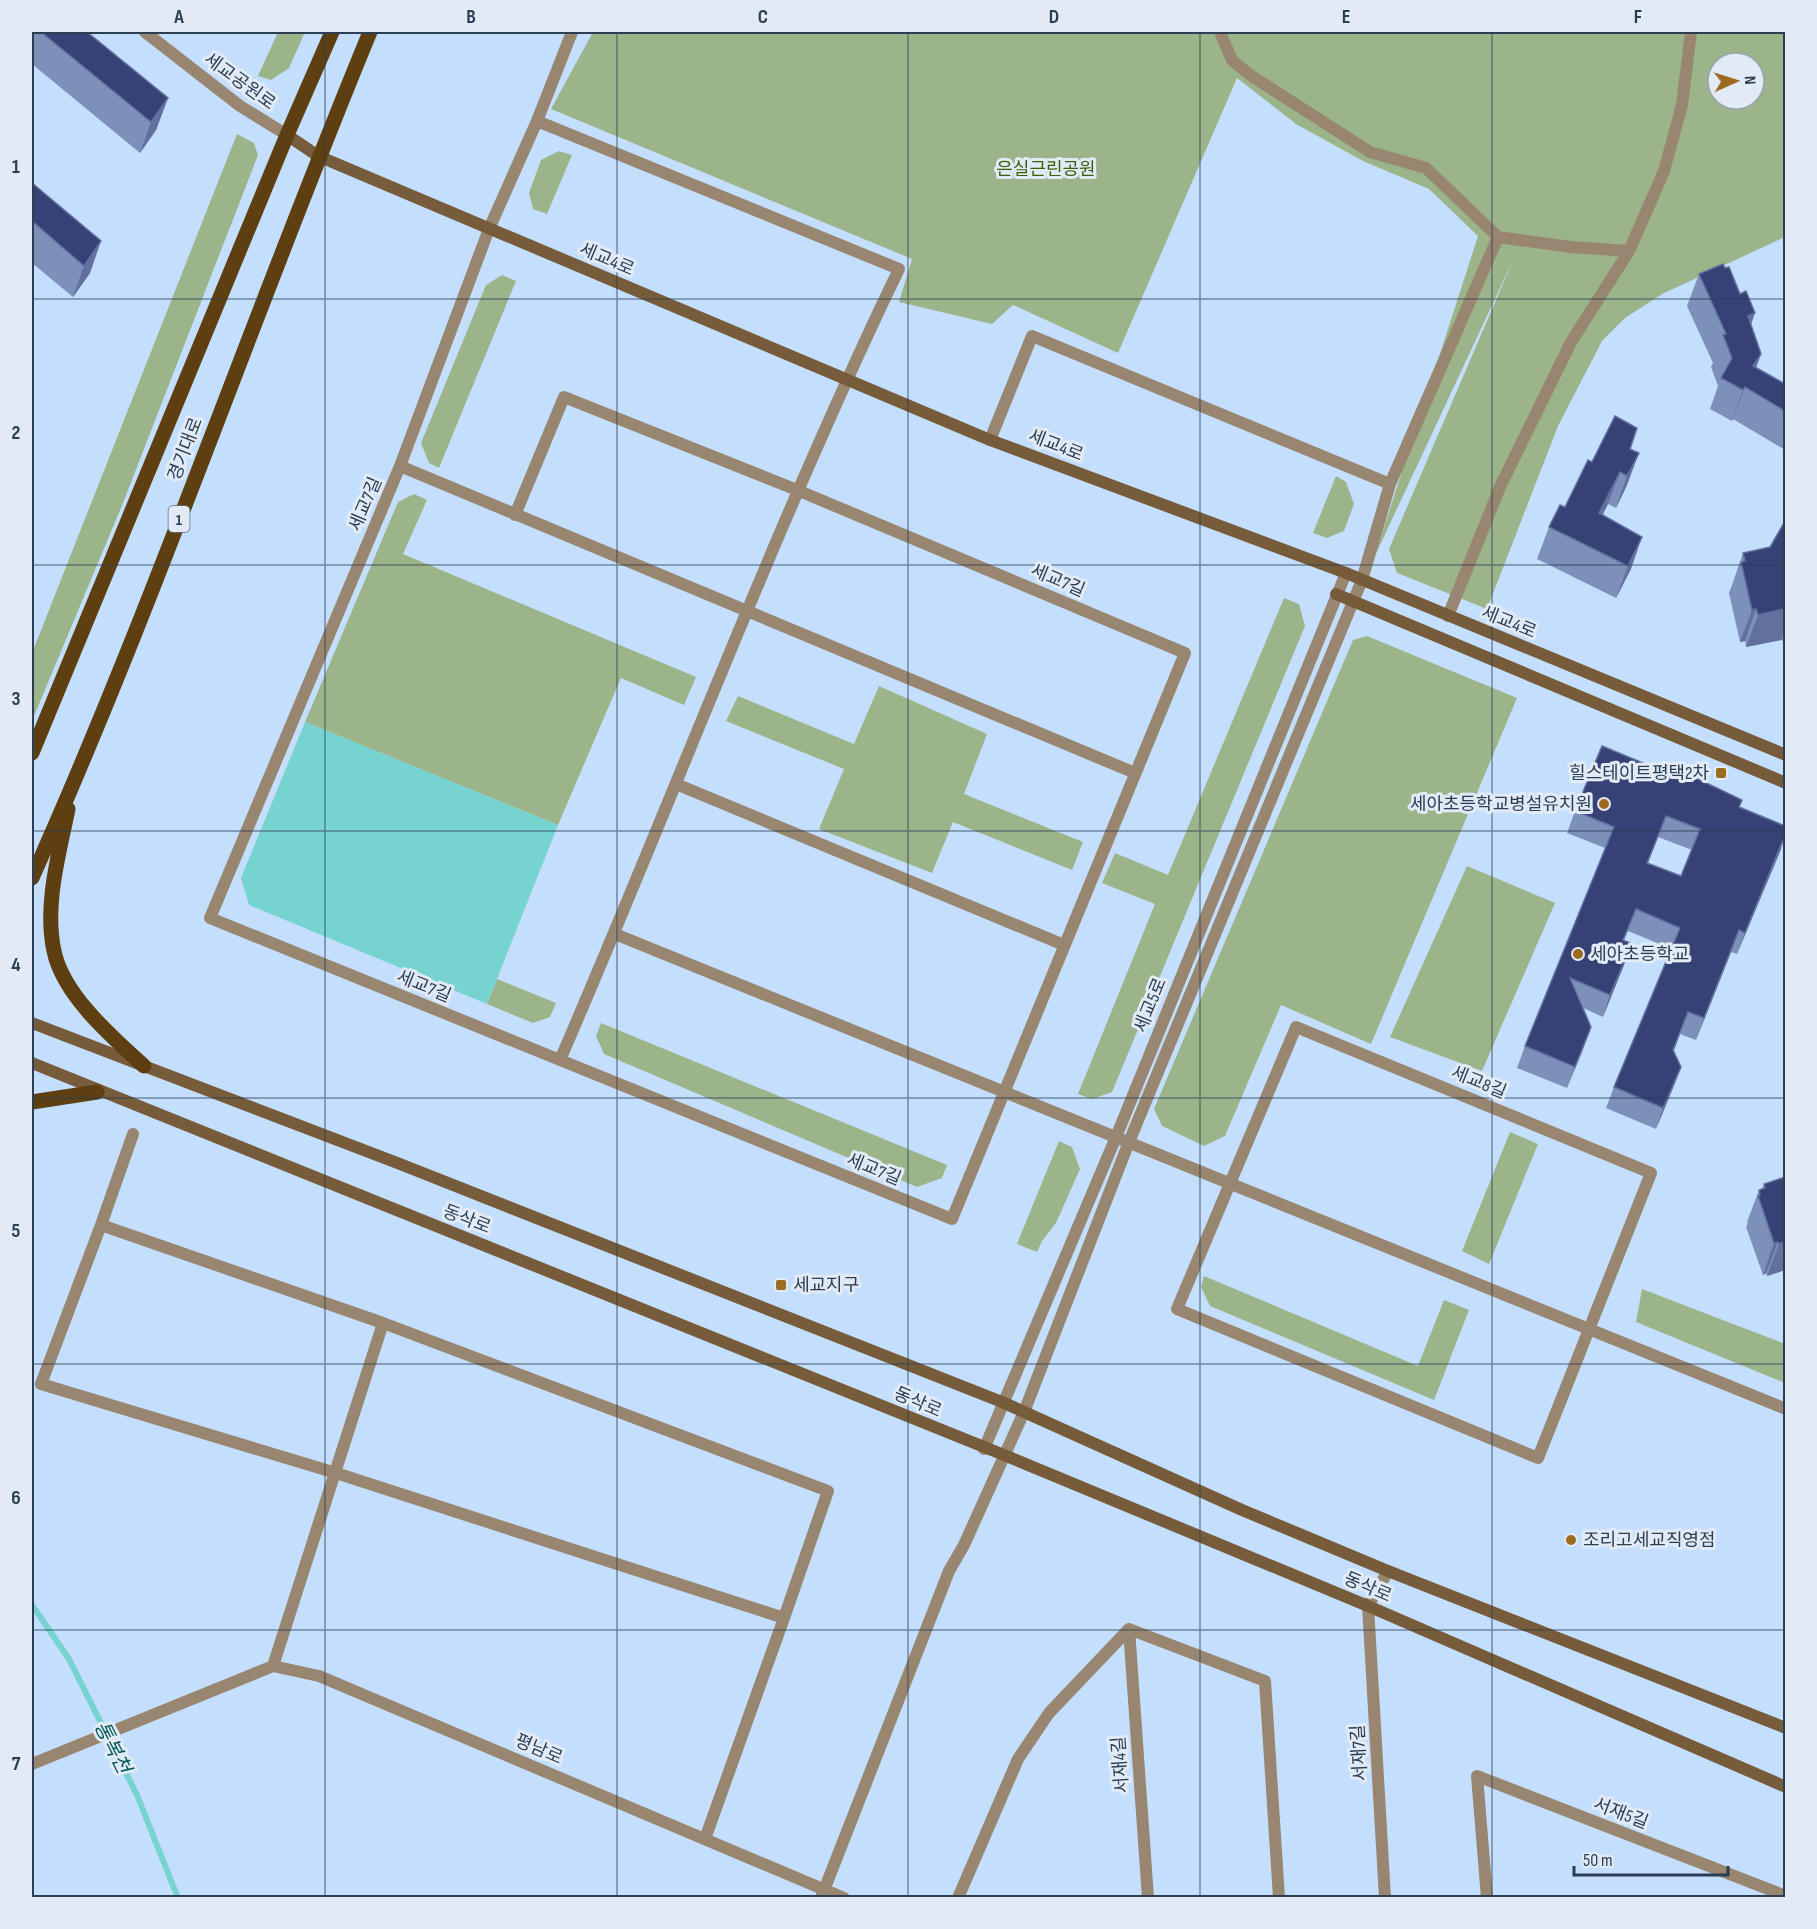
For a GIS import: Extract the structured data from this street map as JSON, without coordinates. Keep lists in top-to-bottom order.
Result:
{
  "streets": {
    "main road": [
      "세교4로",
      "경기대로",
      "1",
      "동삭로"
    ],
    "street": [
      "세교공원로",
      "세교7길",
      "세교5로",
      "세교8길",
      "평남로",
      "서재7길",
      "서재4길",
      "서재5길"
    ]
  },
  "crossings": [
    ["세교공원로", "세교4로"],
    ["세교공원로", "경기대로"],
    ["세교4로", "경기대로"],
    ["세교4로", "세교7길"],
    ["세교4로", "세교5로"],
    ["세교5로", "동삭로"],
    ["세교5로", "평남로"],
    ["동삭로", "서재7길"]
  ],
  "water": ["통복천"],
  "parks": ["은실근린공원"],
  "places": {
    "transit": ["힐스테이트평택2차", "세교지구"],
    "other": ["세아초등학교병설유치원", "세아초등학교", "조리고세교직영점"]
  },
  "scale_bar": "50 m",
  "north": "right",
  "grid": {
    "columns": [
      "A",
      "B",
      "C",
      "D",
      "E",
      "F"
    ],
    "rows": [
      "1",
      "2",
      "3",
      "4",
      "5",
      "6",
      "7"
    ]
  }
}
